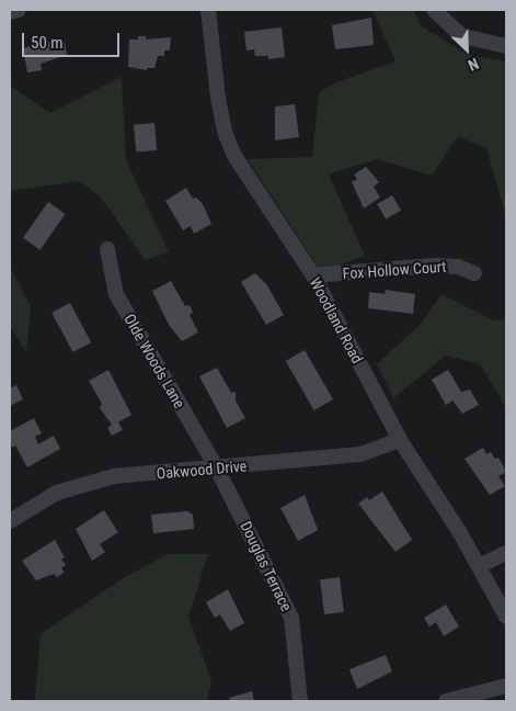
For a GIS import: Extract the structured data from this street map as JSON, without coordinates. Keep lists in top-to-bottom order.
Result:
{
  "streets": {
    "street": [
      "Fox Hollow Court",
      "Woodland Road",
      "Olde Woods Lane",
      "Oakwood Drive",
      "Douglas Terrace"
    ]
  },
  "crossings": [
    ["Fox Hollow Court", "Woodland Road"],
    ["Woodland Road", "Oakwood Drive"],
    ["Olde Woods Lane", "Oakwood Drive"],
    ["Olde Woods Lane", "Douglas Terrace"],
    ["Oakwood Drive", "Douglas Terrace"]
  ],
  "scale_bar": "50 m",
  "north": "bottom right"
}
